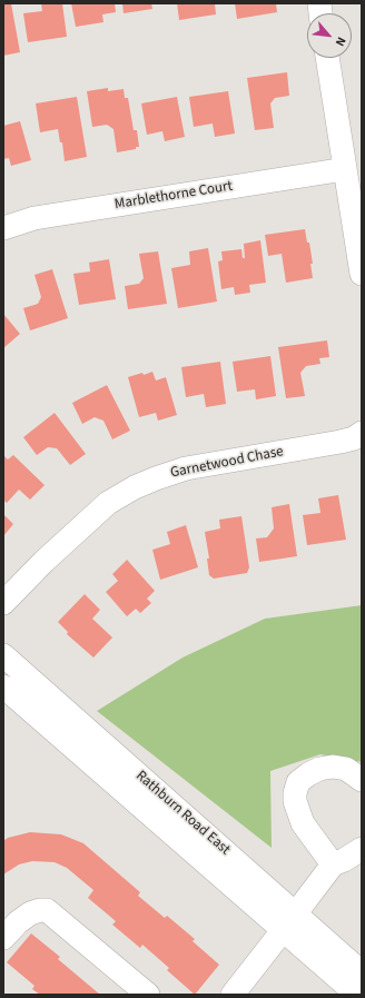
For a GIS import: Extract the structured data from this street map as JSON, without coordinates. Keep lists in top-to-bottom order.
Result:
{
  "streets": {
    "street": ["Marblethorne Court", "Garnetwood Chase", "Rathburn Road East"]
  },
  "north": "bottom right"
}
